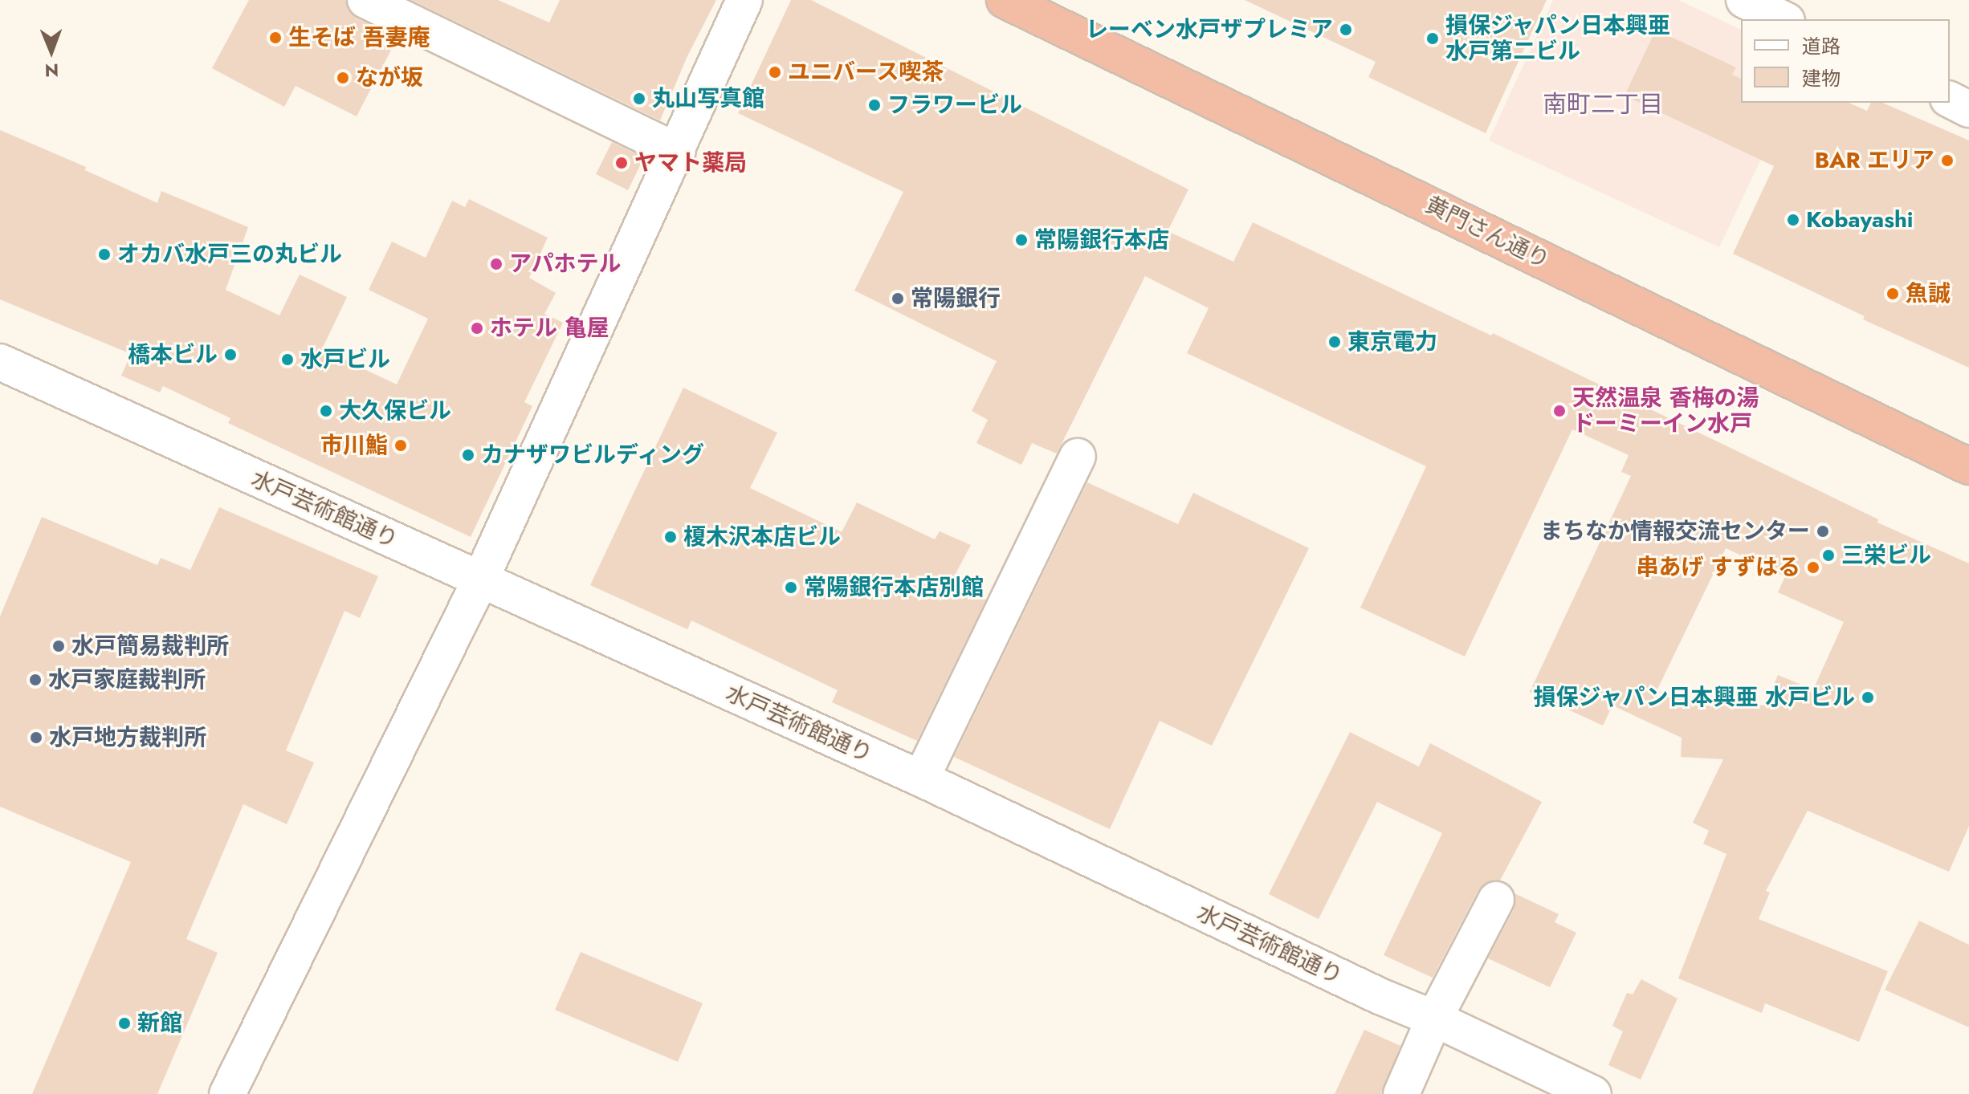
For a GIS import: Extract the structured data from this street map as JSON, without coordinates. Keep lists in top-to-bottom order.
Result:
{
  "streets": {
    "highway": ["黄門さん通り"],
    "street": ["水戸芸術館通り"]
  },
  "districts": ["南町二丁目"],
  "places": [
    "レーベン水戸ザプレミア",
    "生そば 吾妻庵",
    "損保ジャパン日本興亜 水戸第二ビル",
    "ユニバース喫茶",
    "なが坂",
    "丸山写真館",
    "フラワービル",
    "BAR エリア",
    "ヤマト薬局",
    "Kobayashi",
    "常陽銀行本店",
    "オカバ水戸三の丸ビル",
    "アパホテル",
    "魚誠",
    "常陽銀行",
    "ホテル 亀屋",
    "東京電力",
    "橋本ビル",
    "水戸ビル",
    "大久保ビル",
    "天然温泉 香梅の湯 ドーミーイン水戸",
    "市川鮨",
    "カナザワビルディング",
    "まちなか情報交流センター",
    "榎木沢本店ビル",
    "三栄ビル",
    "串あげ すずはる",
    "常陽銀行本店別館",
    "水戸簡易裁判所",
    "水戸家庭裁判所",
    "損保ジャパン日本興亜 水戸ビル",
    "水戸地方裁判所",
    "新館"
  ],
  "legend": ["道路", "建物"],
  "north": "bottom"
}
